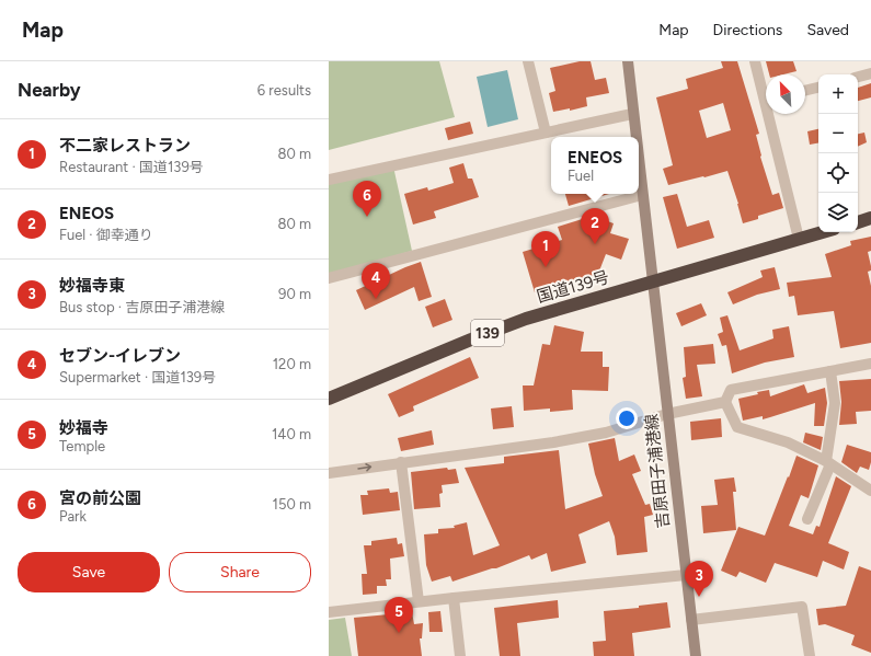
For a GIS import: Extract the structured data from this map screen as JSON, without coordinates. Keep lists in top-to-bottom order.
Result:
{
  "streets": {
    "highway": ["国道139号", "139"],
    "main road": ["吉原田子浦港線"]
  },
  "crossings": [
    ["国道139号", "吉原田子浦港線"]
  ],
  "north": "top left",
  "page": {
    "header": "Map",
    "nav": ["Map", "Directions", "Saved"],
    "heading": ["Nearby", "6 results"],
    "map_buttons": ["+", "−"],
    "list": [
      {
        "mark": "1",
        "name": "不二家レストラン",
        "note": "Restaurant · 国道139号",
        "value": "80 m"
      },
      {
        "mark": "2",
        "name": "ENEOS",
        "note": "Fuel · 御幸通り",
        "value": "80 m"
      },
      {
        "mark": "3",
        "name": "妙福寺東",
        "note": "Bus stop · 吉原田子浦港線",
        "value": "90 m"
      },
      {
        "mark": "4",
        "name": "セブン-イレブン",
        "note": "Supermarket · 国道139号",
        "value": "120 m"
      },
      {
        "mark": "5",
        "name": "妙福寺",
        "note": "Temple",
        "value": "140 m"
      },
      {
        "mark": "6",
        "name": "宮の前公園",
        "note": "Park",
        "value": "150 m"
      }
    ],
    "popup": ["ENEOS", "Fuel"],
    "pins": [
      "6",
      "2",
      "1",
      "4",
      "3",
      "5"
    ],
    "buttons": ["Save", "Share"]
  }
}
